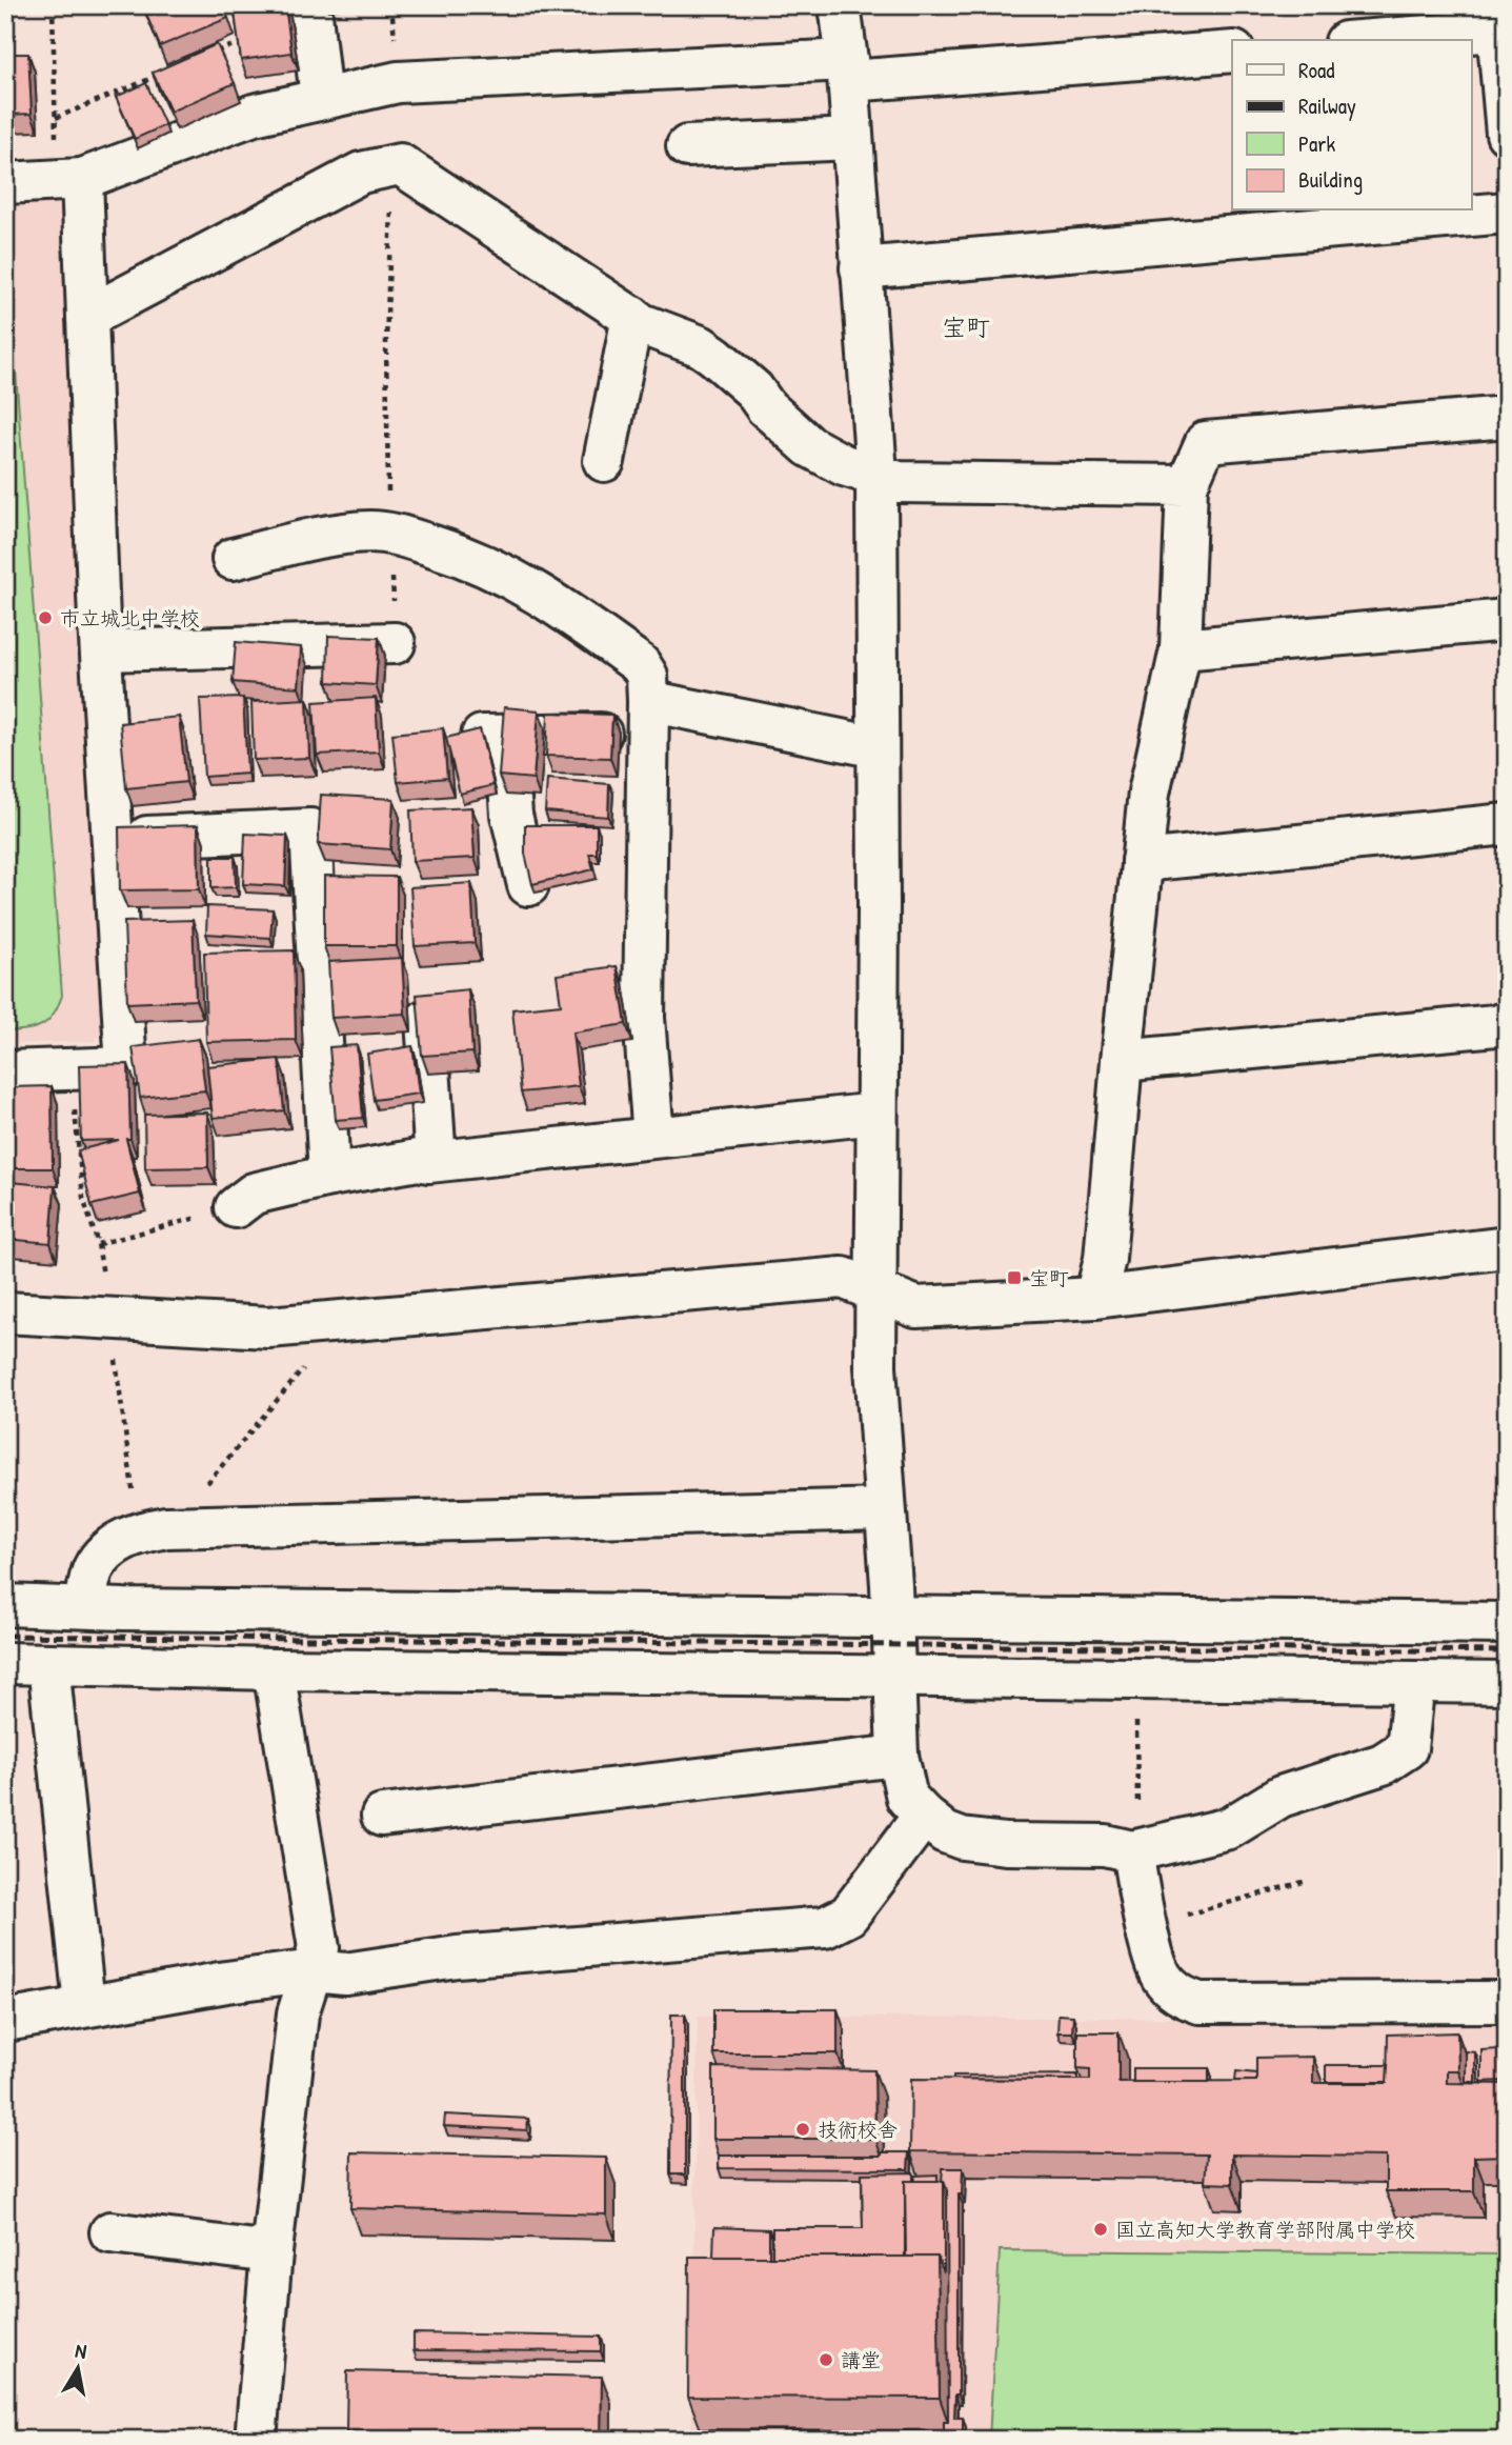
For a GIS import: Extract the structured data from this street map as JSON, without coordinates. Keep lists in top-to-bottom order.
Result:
{
  "districts": ["宝町"],
  "places": {
    "other": [
      "市立城北中学校",
      "技術校舎",
      "国立高知大学教育学部附属中学校",
      "講堂"
    ],
    "transit": ["宝町"]
  },
  "legend": [
    "Road",
    "Railway",
    "Park",
    "Building"
  ],
  "north": "top"
}
